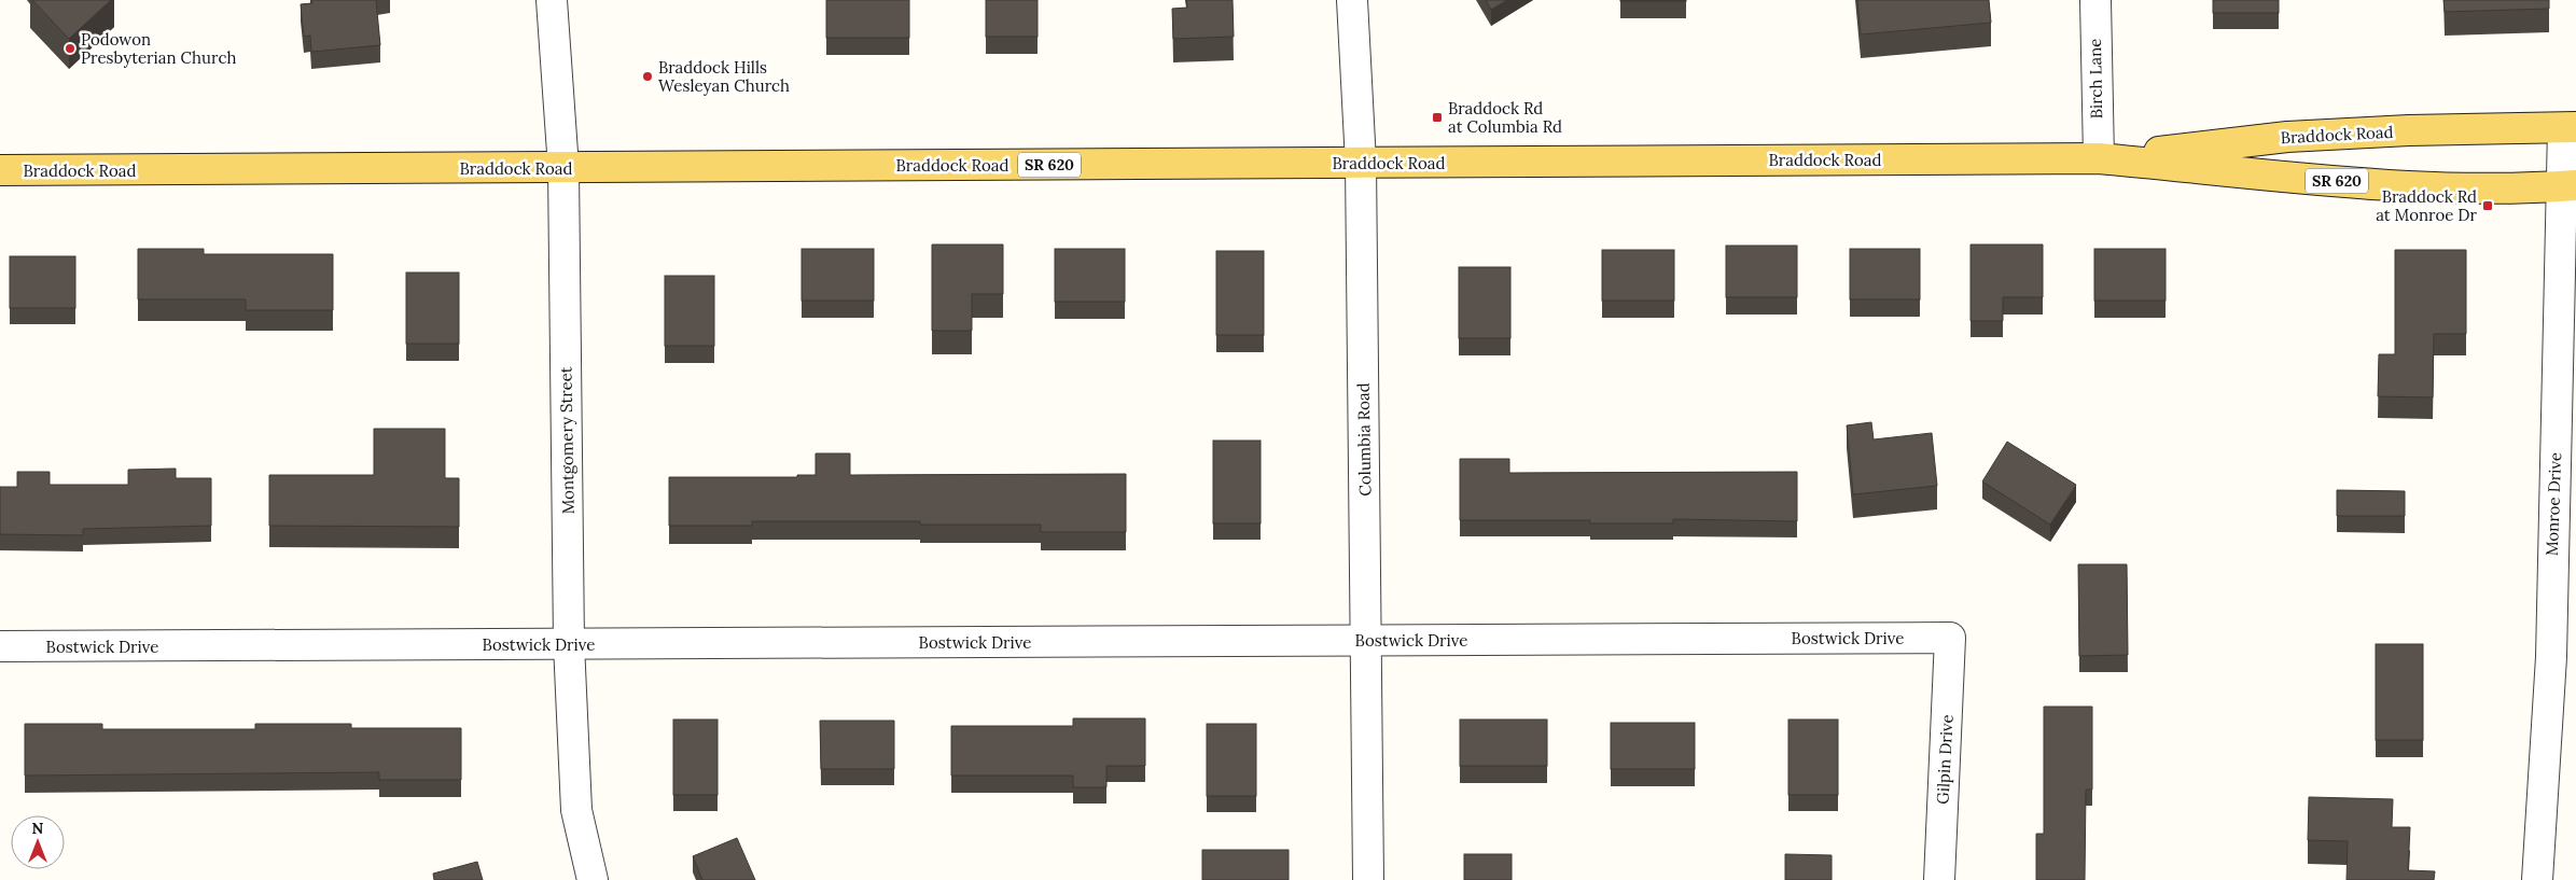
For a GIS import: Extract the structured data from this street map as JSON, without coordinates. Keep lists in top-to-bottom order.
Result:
{
  "streets": {
    "main road": ["Braddock Road", "SR 620"],
    "street": [
      "Birch Lane",
      "Columbia Road",
      "Montgomery Street",
      "Monroe Drive",
      "Bostwick Drive",
      "Gilpin Drive"
    ]
  },
  "crossings": [
    ["Birch Lane", "Braddock Road"],
    ["Braddock Road", "Columbia Road"],
    ["Braddock Road", "Montgomery Street"],
    ["Braddock Road", "Monroe Drive"],
    ["Columbia Road", "Bostwick Drive"],
    ["Montgomery Street", "Bostwick Drive"],
    ["Bostwick Drive", "Gilpin Drive"]
  ],
  "places": {
    "other": ["Podowon Presbyterian Church", "Braddock Hills Wesleyan Church"],
    "transit": ["Braddock Rd at Columbia Rd", "Braddock Rd at Monroe Dr"]
  },
  "north": "top"
}
